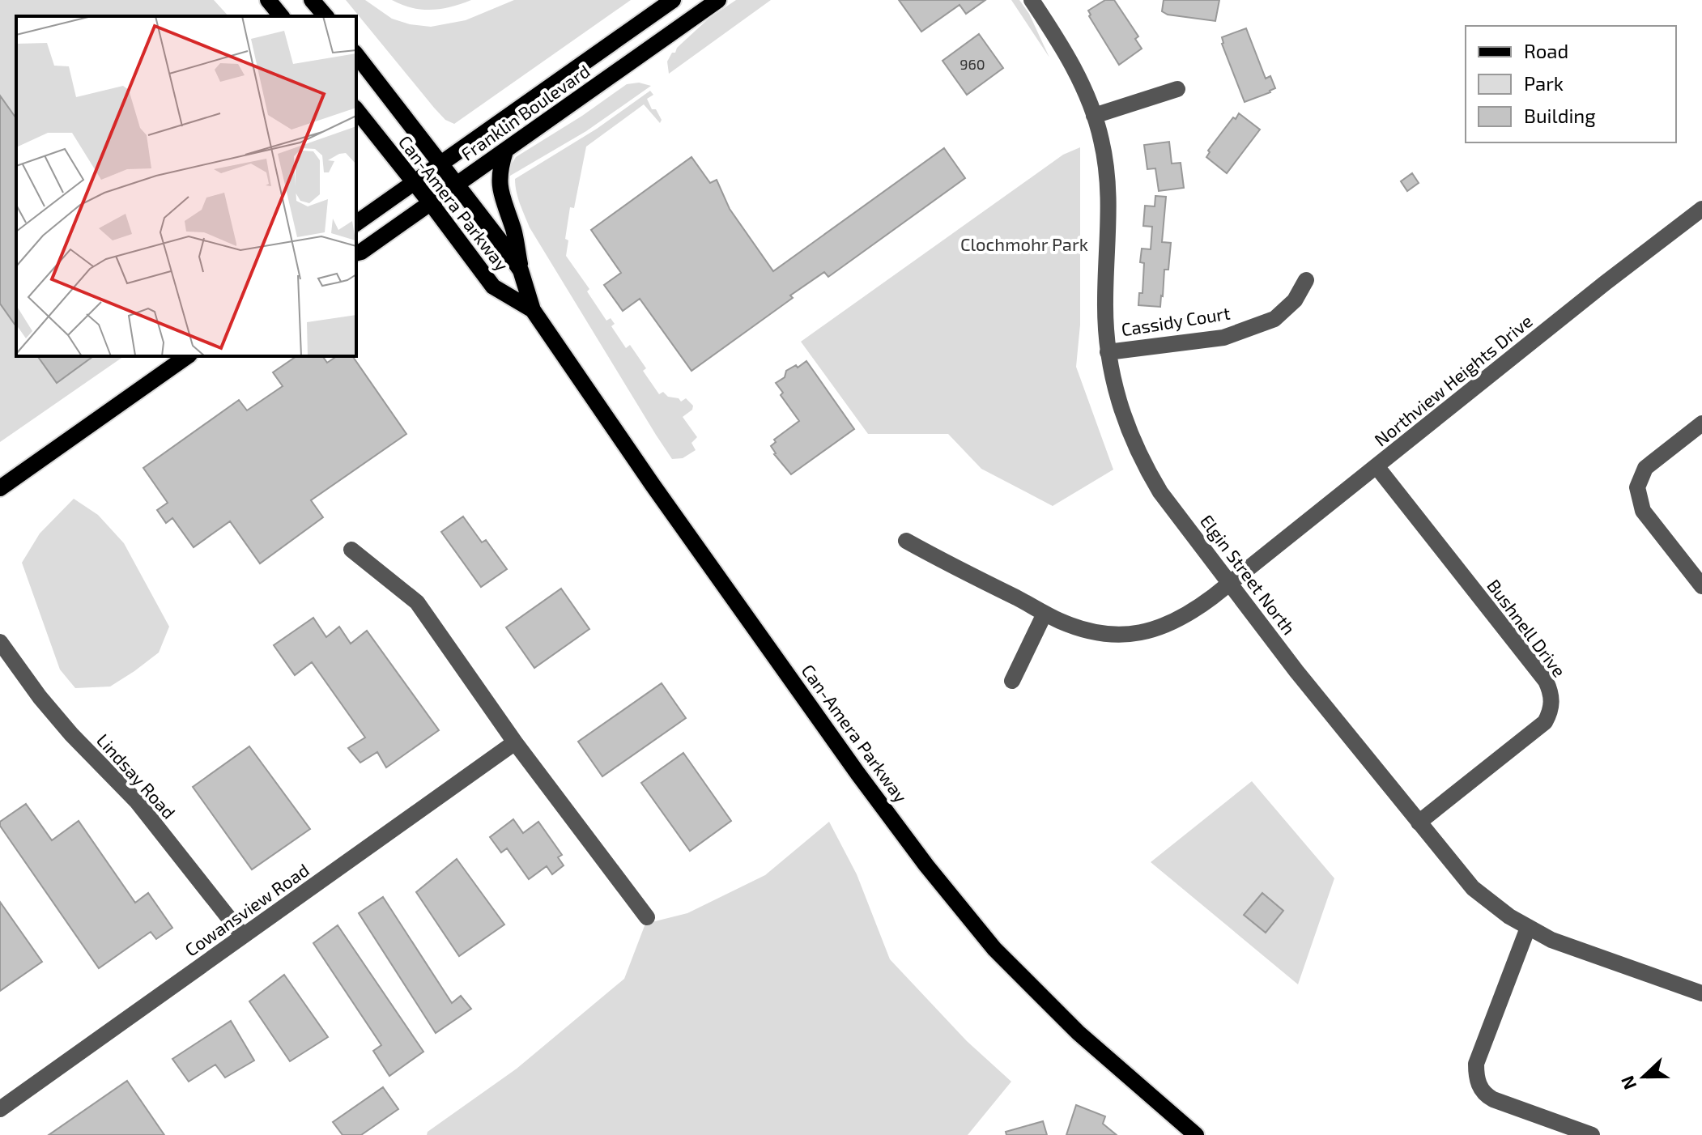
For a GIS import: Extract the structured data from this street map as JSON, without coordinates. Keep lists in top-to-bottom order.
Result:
{
  "streets": {
    "main road": ["Franklin Boulevard", "Can-Amera Parkway"],
    "street": [
      "Cassidy Court",
      "Northview Heights Drive",
      "Elgin Street North",
      "Bushnell Drive",
      "Lindsay Road",
      "Cowansview Road"
    ]
  },
  "crossings": [
    ["Franklin Boulevard", "Can-Amera Parkway"],
    ["Cassidy Court", "Elgin Street North"],
    ["Northview Heights Drive", "Elgin Street North"],
    ["Northview Heights Drive", "Bushnell Drive"],
    ["Elgin Street North", "Bushnell Drive"],
    ["Lindsay Road", "Cowansview Road"]
  ],
  "parks": ["Clochmohr Park"],
  "house_numbers": ["960"],
  "legend": ["Road", "Park", "Building"],
  "north": "left"
}
